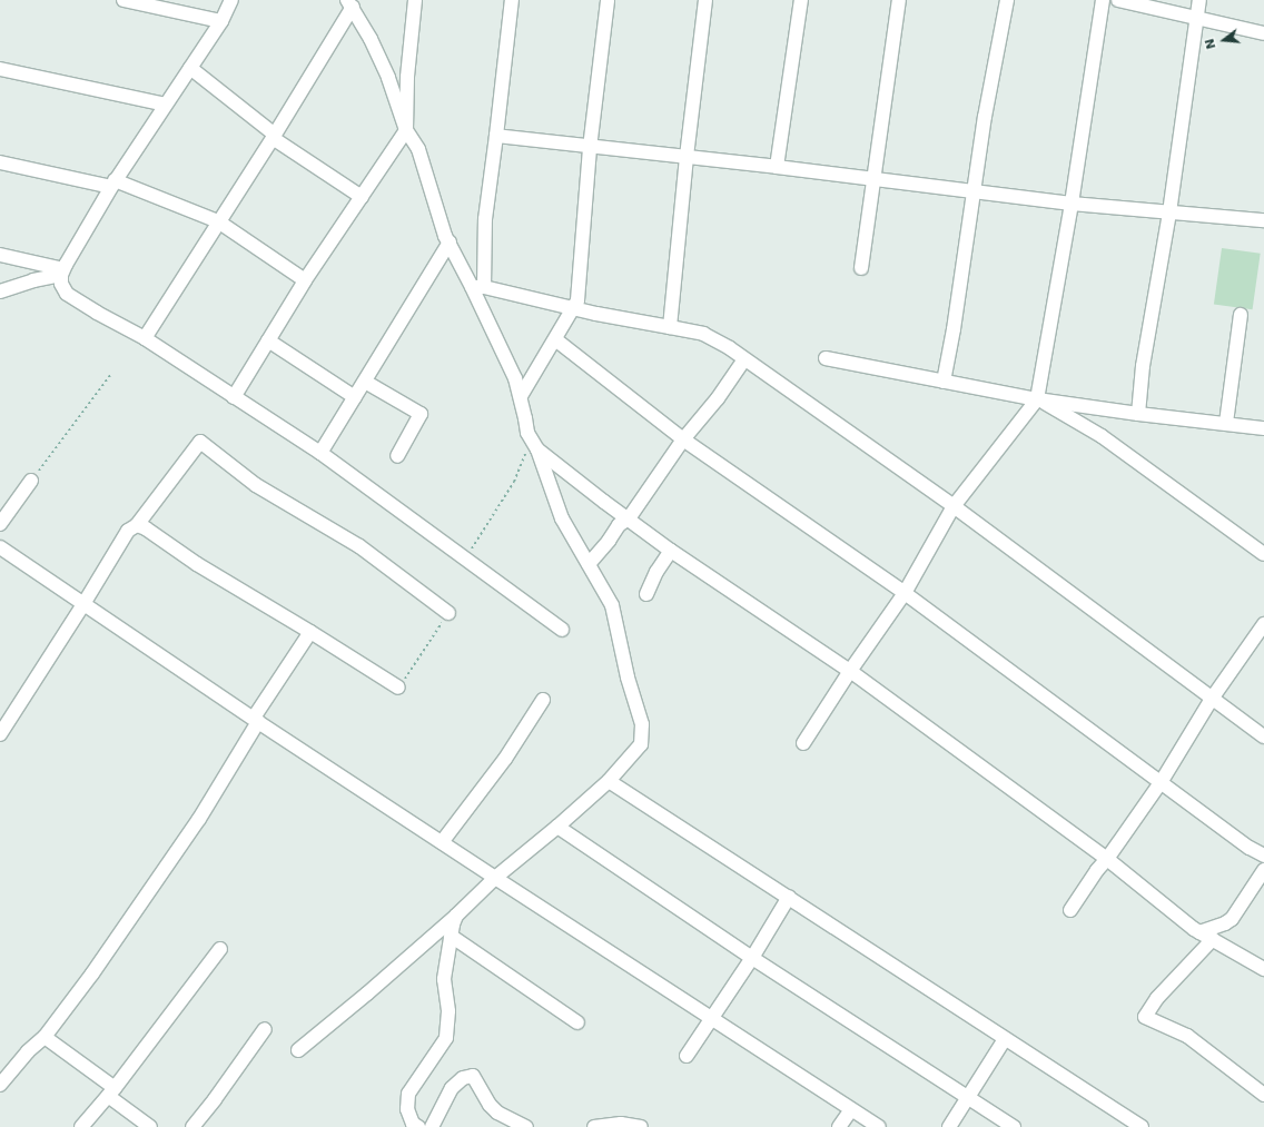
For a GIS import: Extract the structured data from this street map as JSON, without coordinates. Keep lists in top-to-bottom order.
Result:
{
  "north": "left"
}
